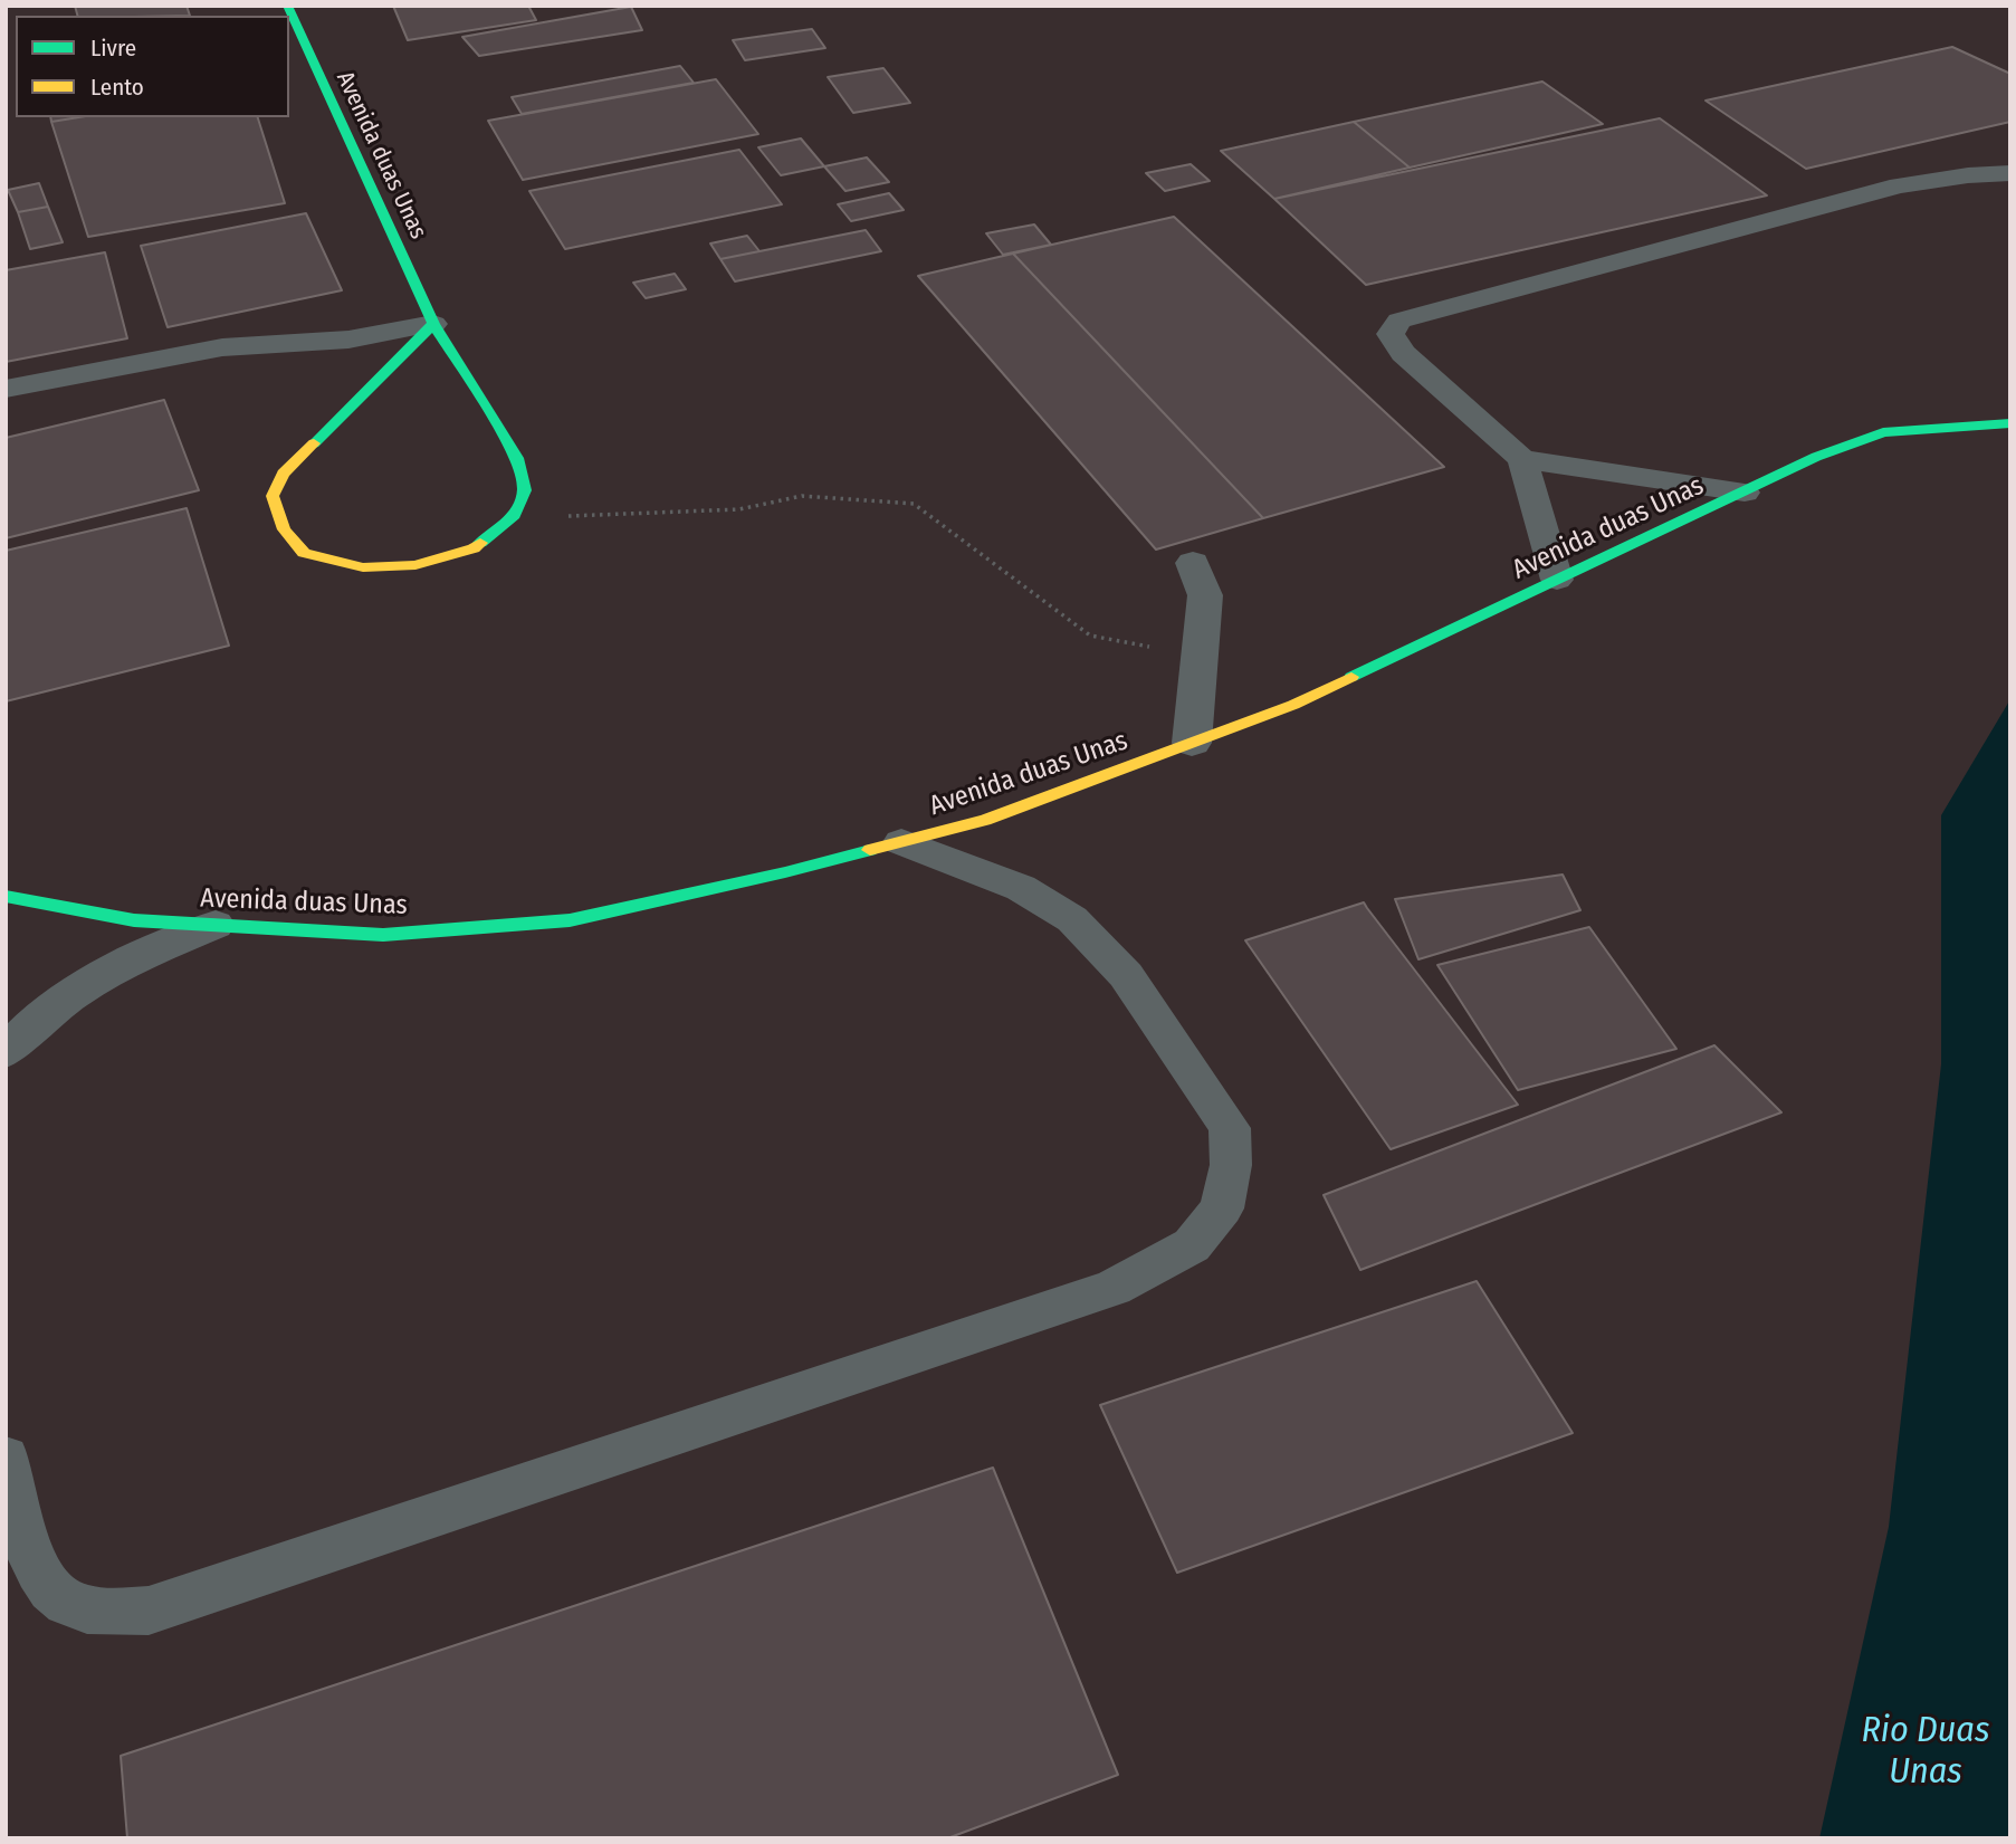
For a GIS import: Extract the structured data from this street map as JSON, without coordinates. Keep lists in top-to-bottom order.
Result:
{
  "streets": {
    "street": ["Avenida duas Unas"]
  },
  "water": ["Rio Duas Unas"],
  "legend": ["Livre", "Lento"]
}
